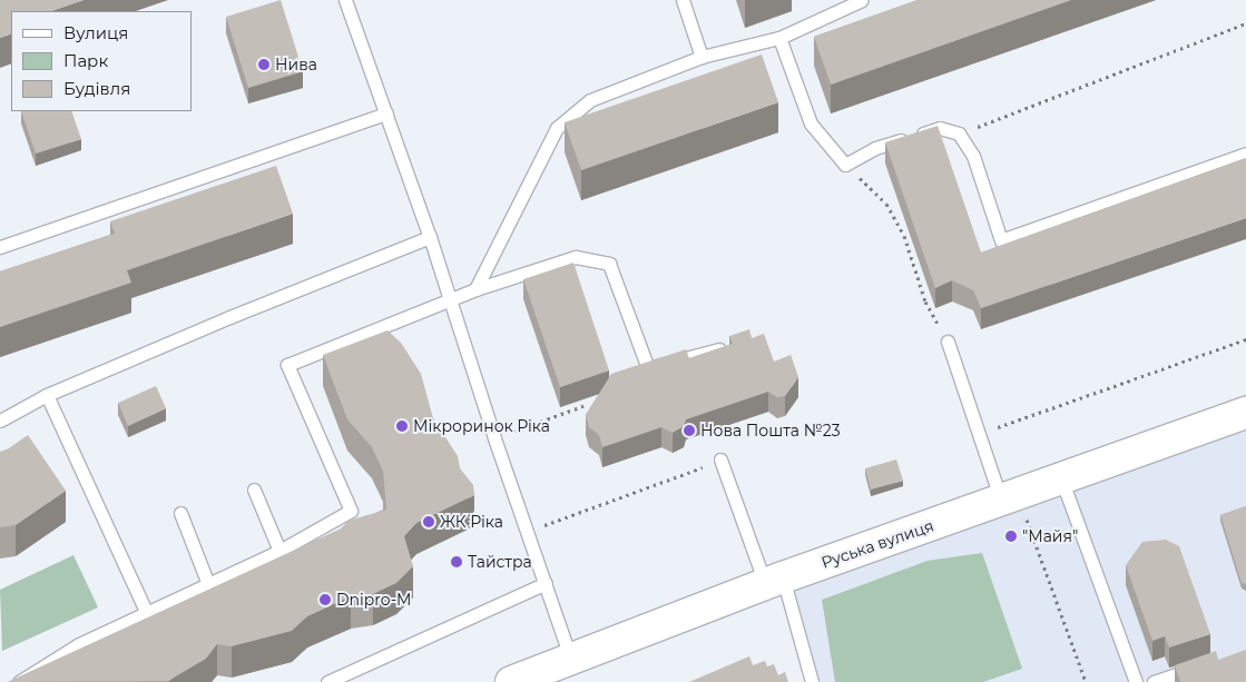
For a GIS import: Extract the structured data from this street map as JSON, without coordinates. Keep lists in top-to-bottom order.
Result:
{
  "streets": {
    "main road": ["Руська вулиця"]
  },
  "places": [
    "Нива",
    "Мікроринок Ріка",
    "Нова Пошта №23",
    "ЖК Ріка",
    "\"Майя\"",
    "Тайстра",
    "Dnipro-M"
  ],
  "legend": ["Вулиця", "Парк", "Будівля"]
}
